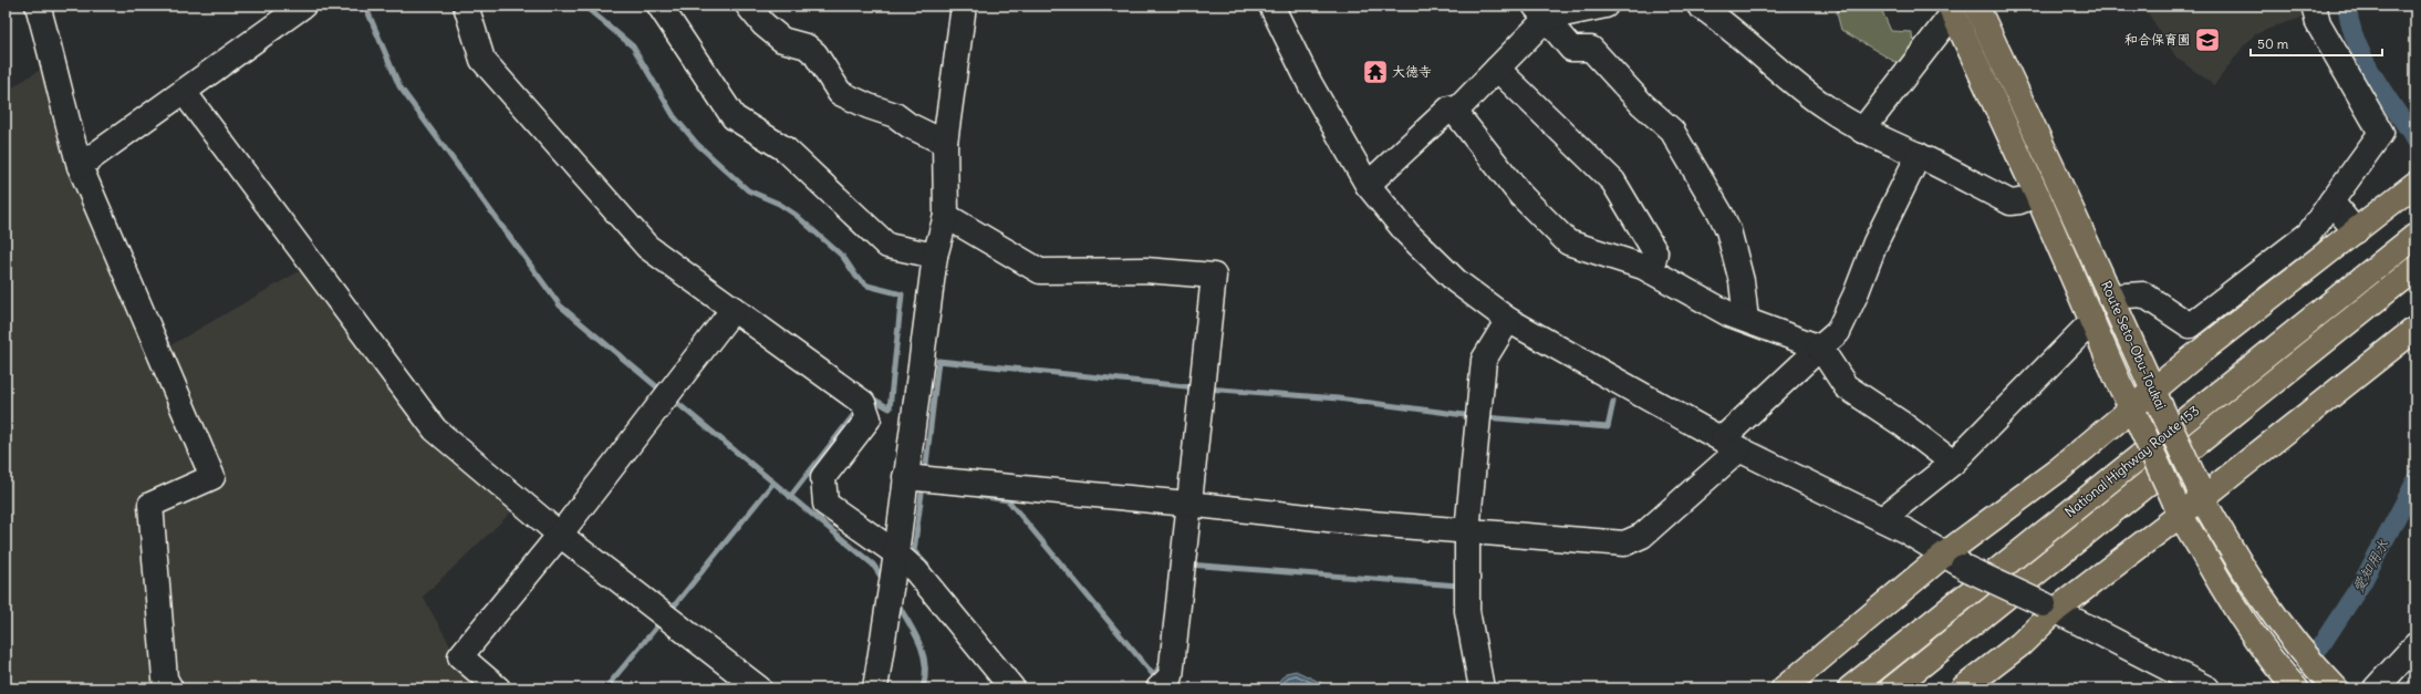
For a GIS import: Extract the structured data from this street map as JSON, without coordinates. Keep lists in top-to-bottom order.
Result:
{
  "streets": {
    "main road": ["Route Seto-Obu-Toukai", "National Highway Route 153"]
  },
  "water": ["愛知用水"],
  "places": {
    "school or university": ["和合保育園"],
    "temple": ["大徳寺"]
  },
  "scale_bar": "50 m"
}
